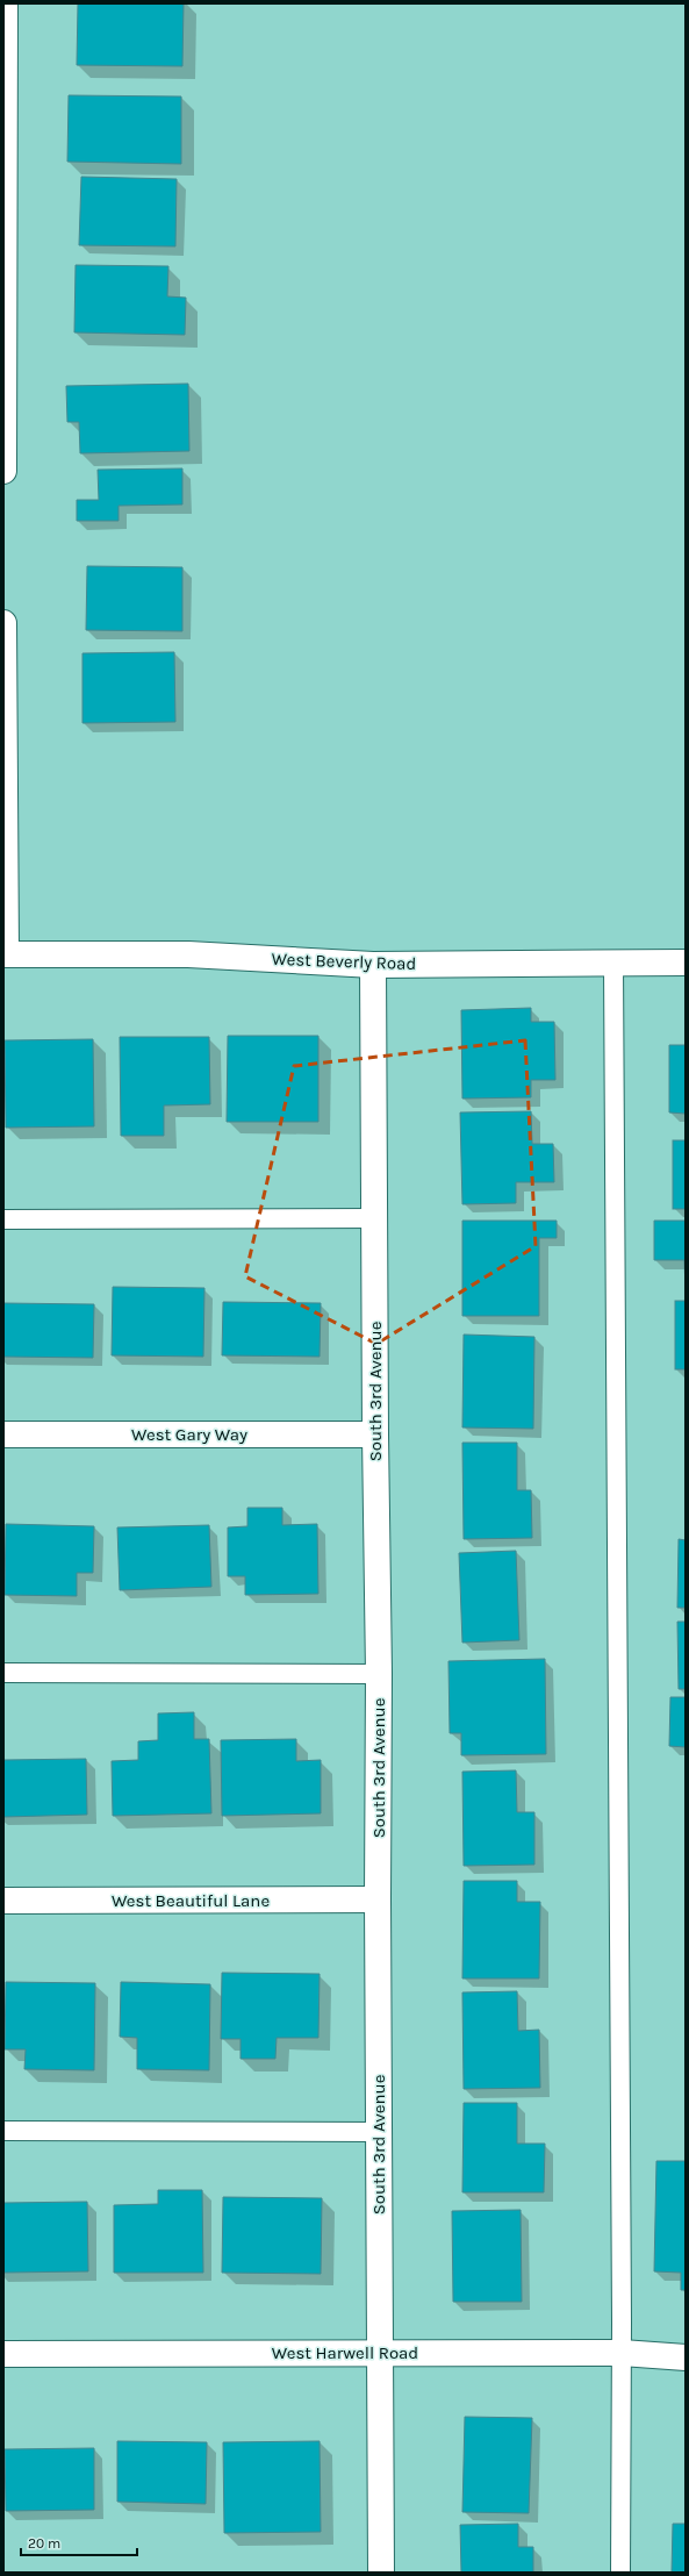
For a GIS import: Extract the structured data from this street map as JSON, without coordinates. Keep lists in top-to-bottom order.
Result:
{
  "streets": {
    "street": [
      "West Beverly Road",
      "South 3rd Avenue",
      "West Gary Way",
      "West Beautiful Lane",
      "West Harwell Road"
    ]
  },
  "crossings": [
    ["West Beverly Road", "South 3rd Avenue"],
    ["South 3rd Avenue", "West Gary Way"],
    ["South 3rd Avenue", "West Beautiful Lane"],
    ["South 3rd Avenue", "West Harwell Road"]
  ],
  "scale_bar": "20 m"
}
